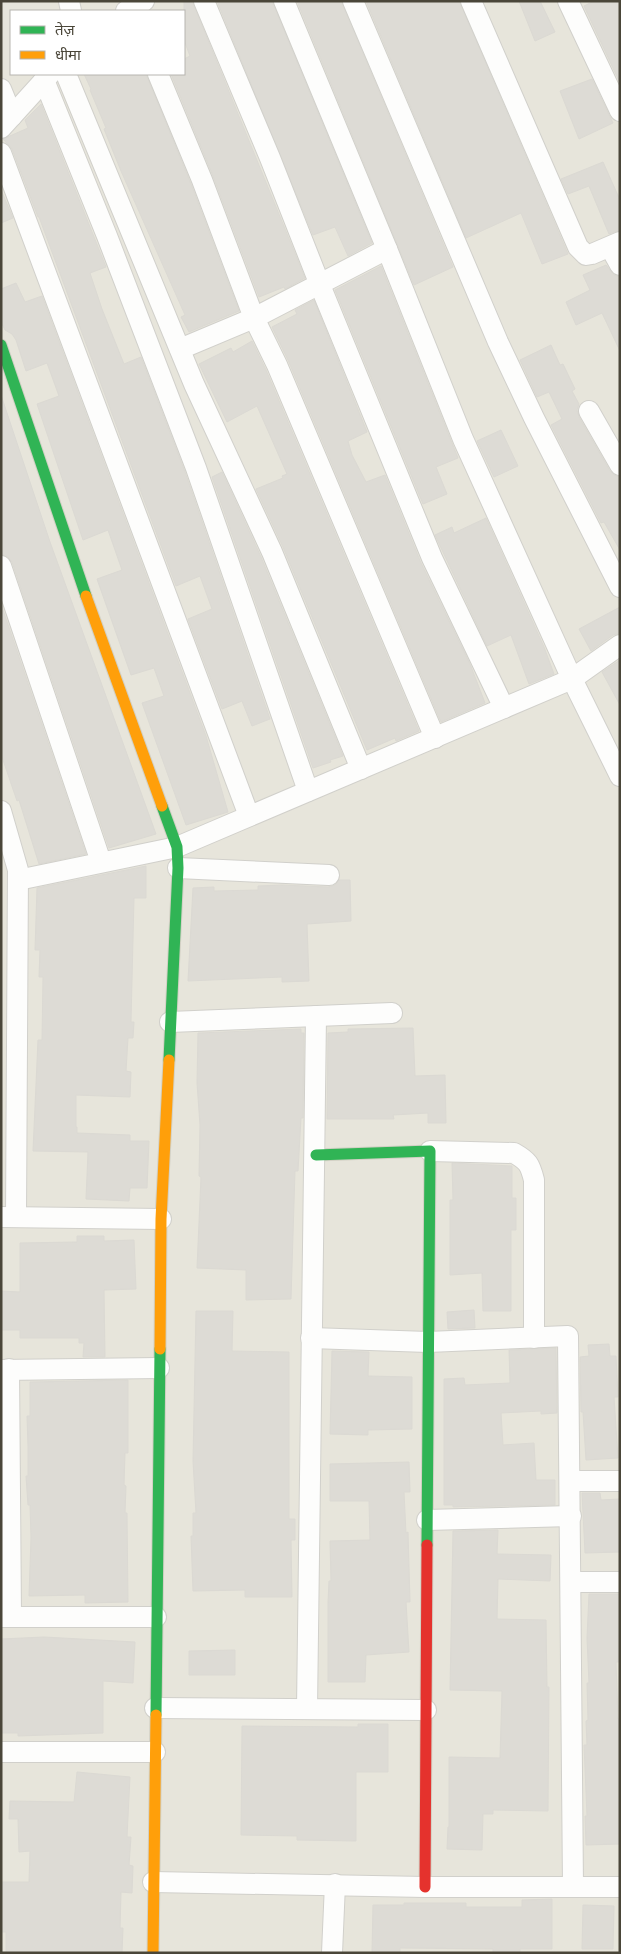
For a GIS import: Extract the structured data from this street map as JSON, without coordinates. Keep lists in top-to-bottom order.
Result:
{
  "legend": ["तेज़", "धीमा"]
}
